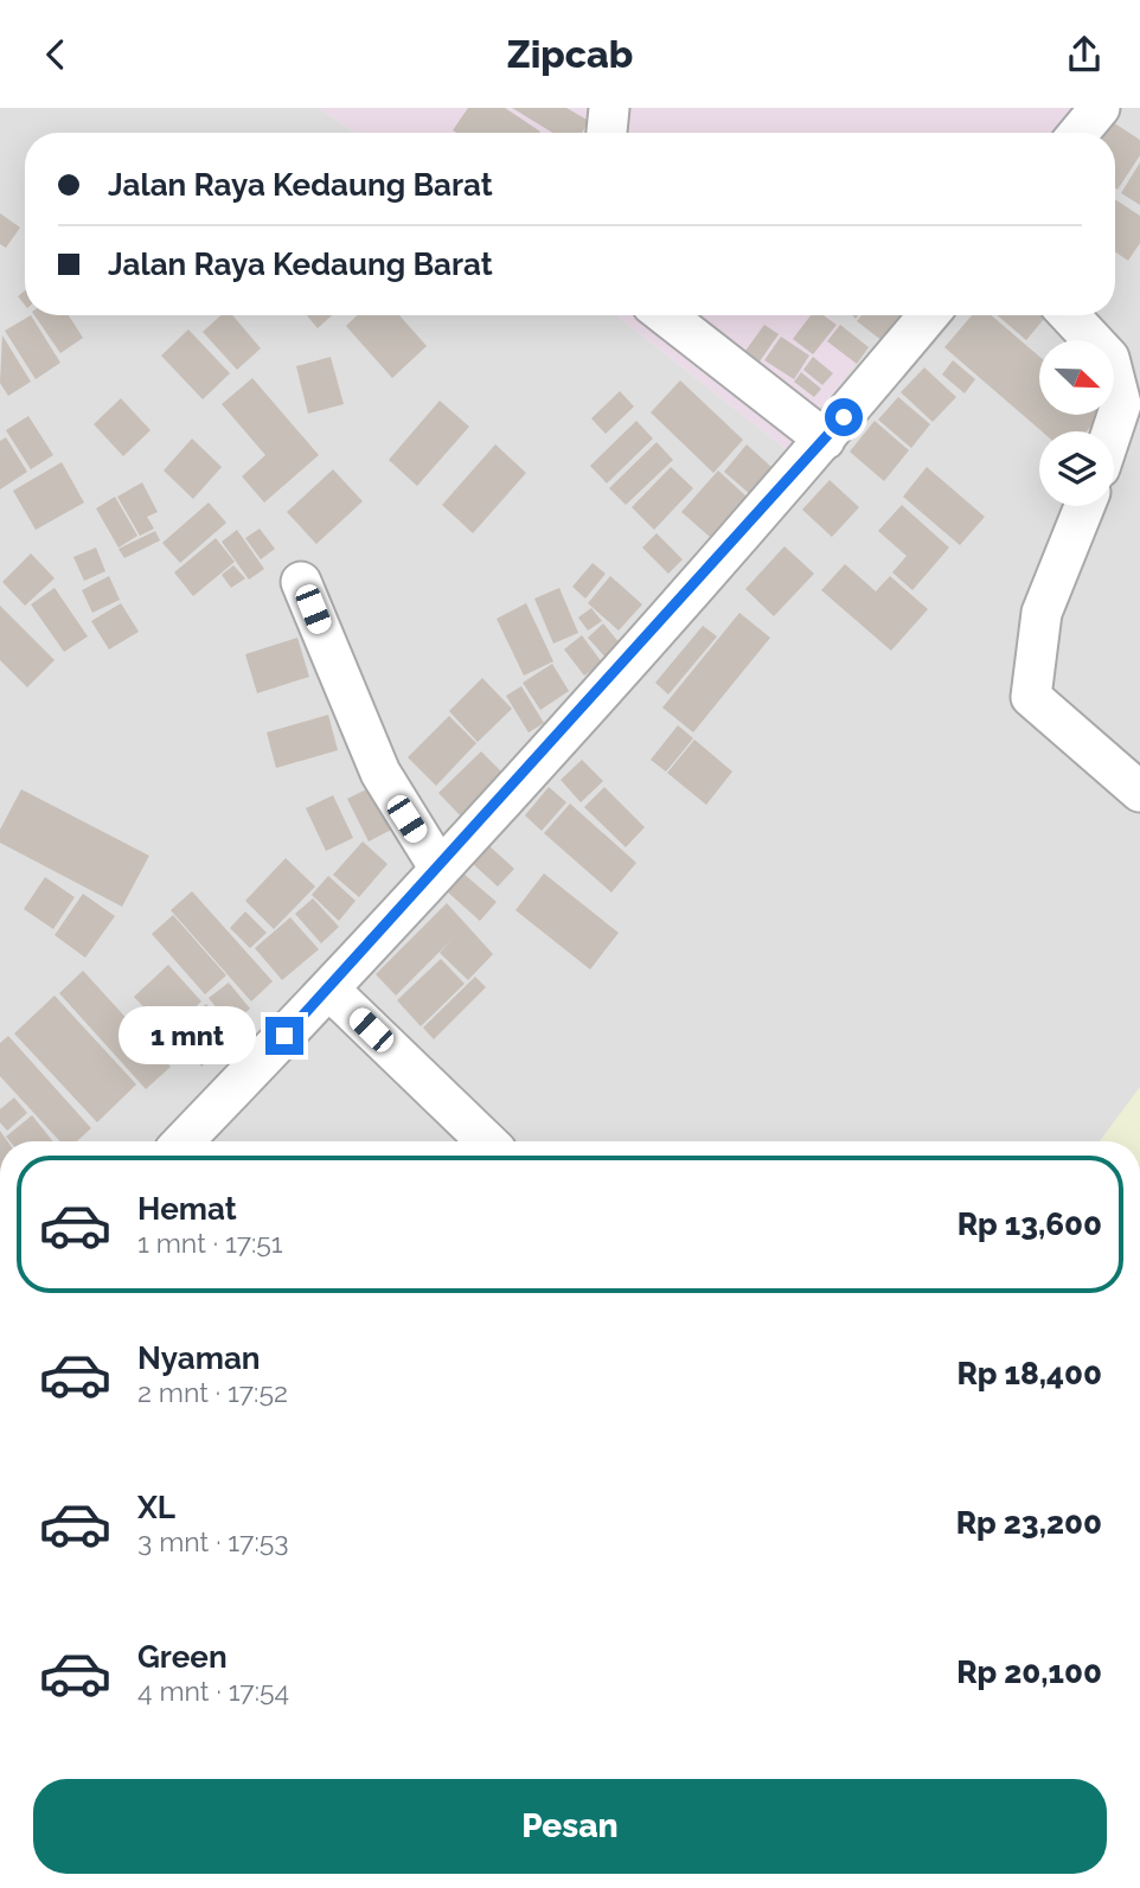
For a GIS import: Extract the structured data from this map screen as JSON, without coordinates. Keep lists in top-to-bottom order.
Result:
{
  "north": "bottom right",
  "page": {
    "header": "Zipcab",
    "banner": ["Jalan Raya Kedaung Barat", "Jalan Raya Kedaung Barat"],
    "bubble": "1 mnt",
    "list": [
      {
        "name": "Hemat",
        "note": "1 mnt · 17:51",
        "value": "Rp 13,600"
      },
      {
        "name": "Nyaman",
        "note": "2 mnt · 17:52",
        "value": "Rp 18,400"
      },
      {
        "name": "XL",
        "note": "3 mnt · 17:53",
        "value": "Rp 23,200"
      },
      {
        "name": "Green",
        "note": "4 mnt · 17:54",
        "value": "Rp 20,100"
      }
    ],
    "buttons": "Pesan"
  }
}
